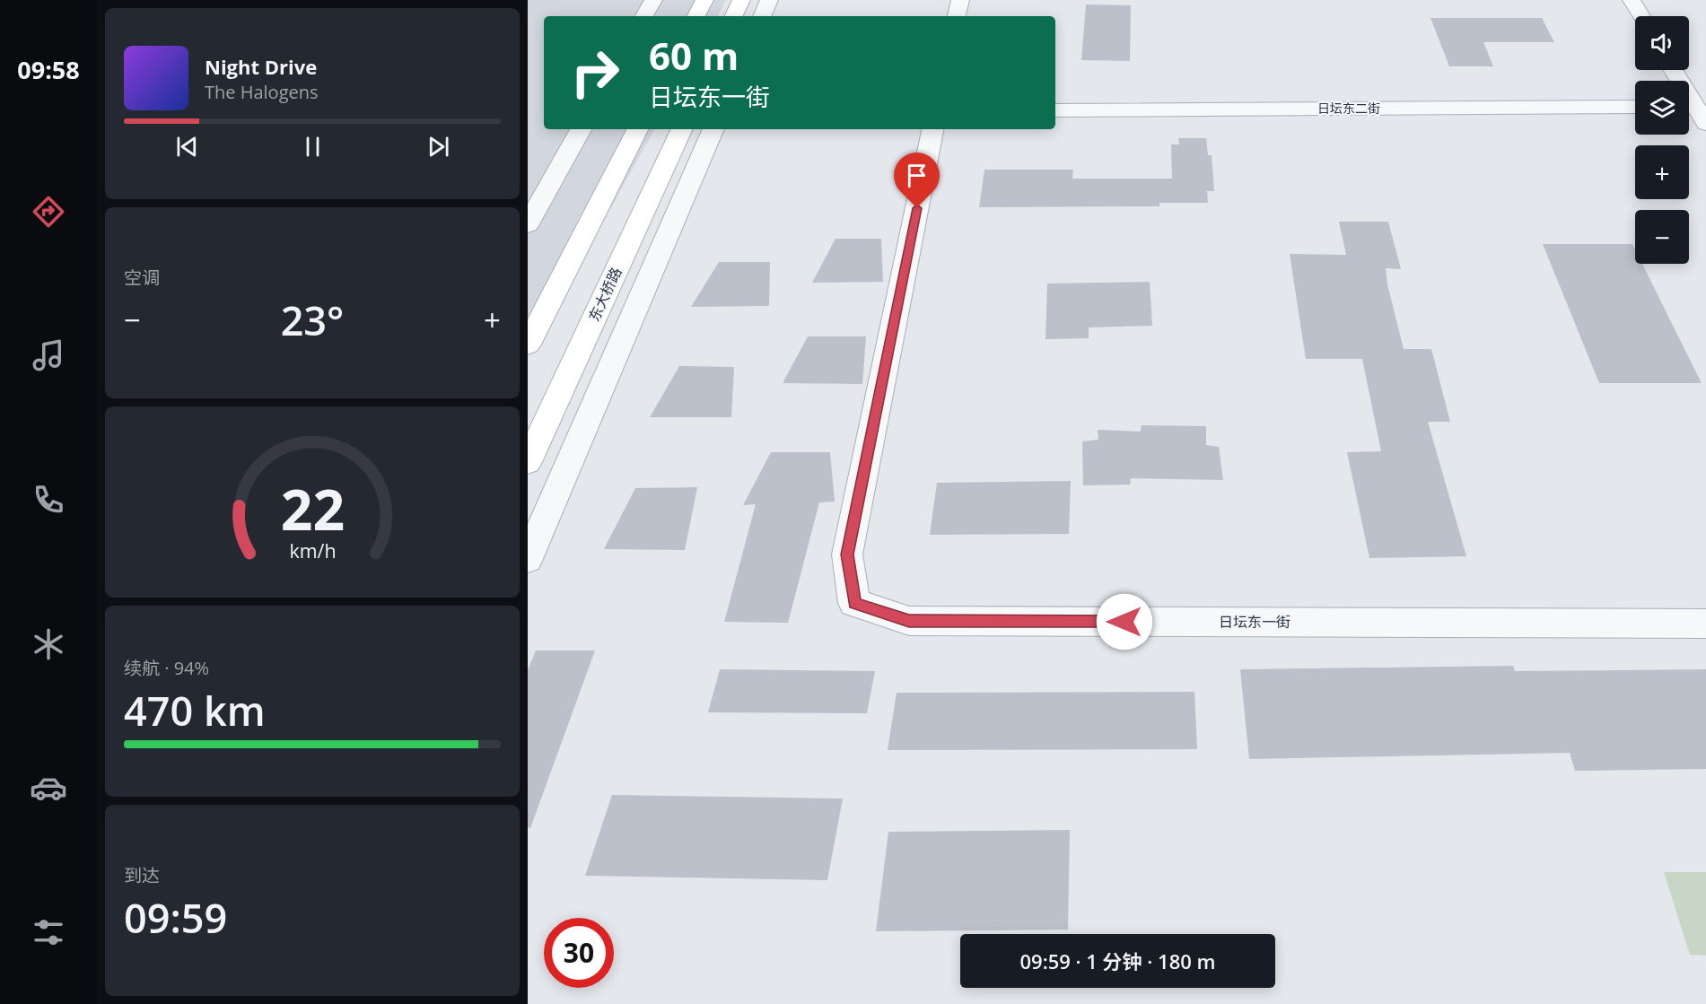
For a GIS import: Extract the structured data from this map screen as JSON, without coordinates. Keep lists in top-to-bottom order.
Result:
{
  "streets": {
    "main road": ["东大桥路"],
    "street": ["日坛东二街", "日坛东一街"]
  },
  "page": {
    "tabs": "09:58",
    "map_buttons": ["+", "−"],
    "turn": ["60 m", "日坛东一街"],
    "song": ["Night Drive", "The Halogens"],
    "tile": [
      "空调",
      ["续航 · 94%", "470 km"],
      ["到达", "09:59"]
    ],
    "heat": ["−", "23°", "+"],
    "limit": "30",
    "trip": "09:59 · 1 分钟 · 180 m",
    "gauge": ["22", "km/h"]
  }
}
